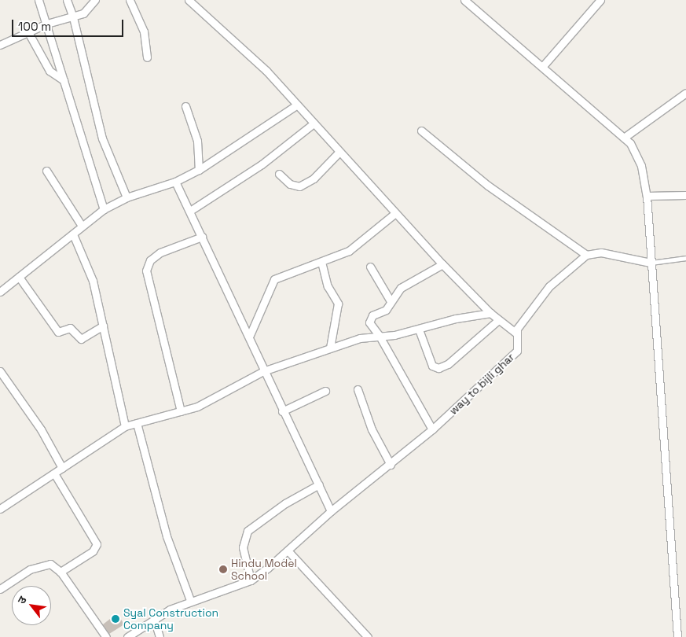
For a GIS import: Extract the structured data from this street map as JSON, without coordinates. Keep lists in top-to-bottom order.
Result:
{
  "streets": {
    "street": ["way to bijli ghar"]
  },
  "places": ["Hindu Model School", "Syal Construction Company"],
  "scale_bar": "100 m",
  "north": "top left"
}
